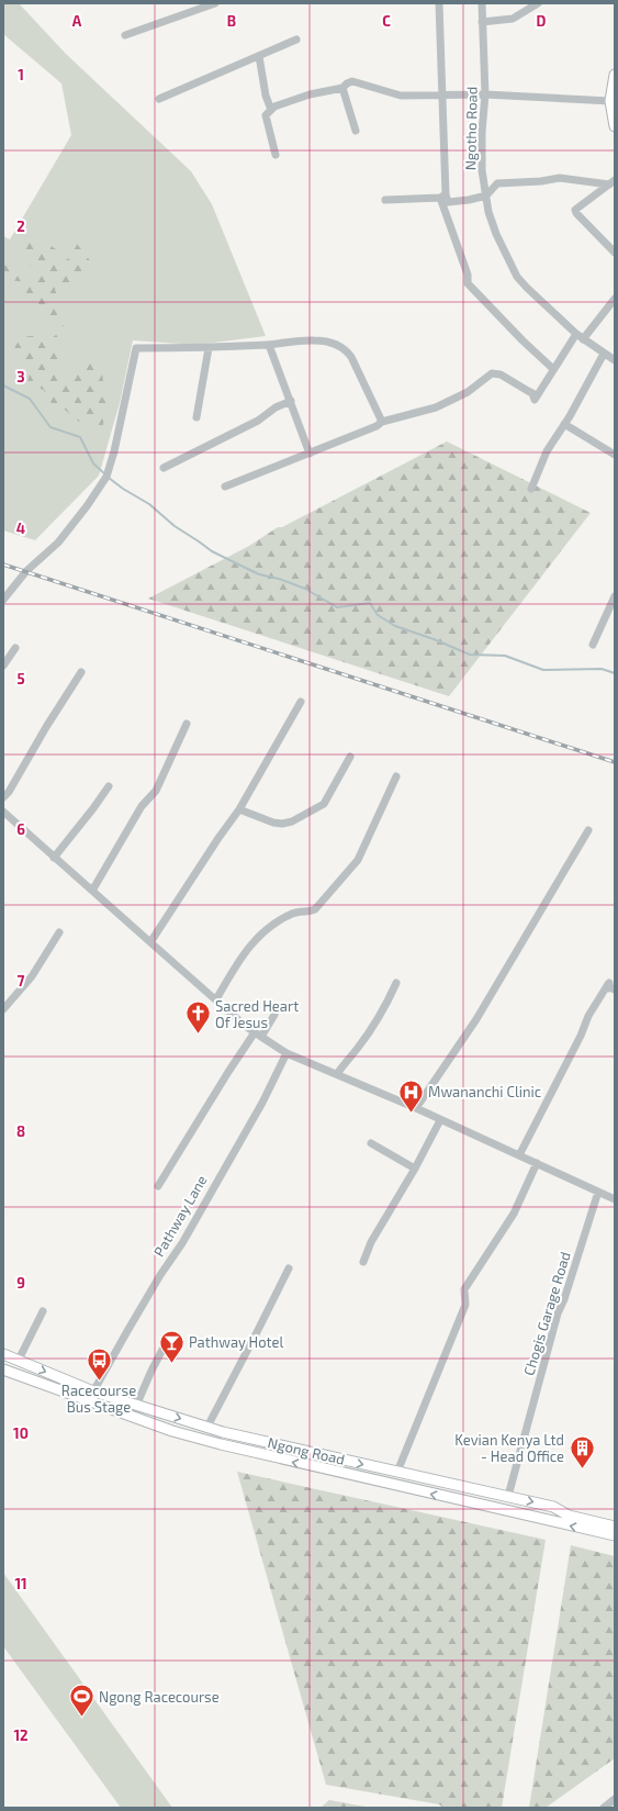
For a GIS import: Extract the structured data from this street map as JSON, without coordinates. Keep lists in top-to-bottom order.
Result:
{
  "streets": {
    "main road": ["Ngong Road"],
    "street": ["Ngotho Road", "Pathway Lane", "Chogis Garage Road"]
  },
  "crossings": [
    ["Pathway Lane", "Ngong Road"],
    ["Chogis Garage Road", "Ngong Road"]
  ],
  "places": {
    "church": ["Sacred Heart Of Jesus"],
    "hospital": ["Mwananchi Clinic"],
    "bar": ["Pathway Hotel"],
    "bus stop": ["Racecourse Bus Stage"],
    "building": ["Kevian Kenya Ltd - Head Office"],
    "sports": ["Ngong Racecourse"]
  },
  "grid": {
    "columns": [
      "A",
      "B",
      "C",
      "D"
    ],
    "rows": [
      "1",
      "2",
      "3",
      "4",
      "5",
      "6",
      "7",
      "8",
      "9",
      "10",
      "11",
      "12"
    ]
  }
}
